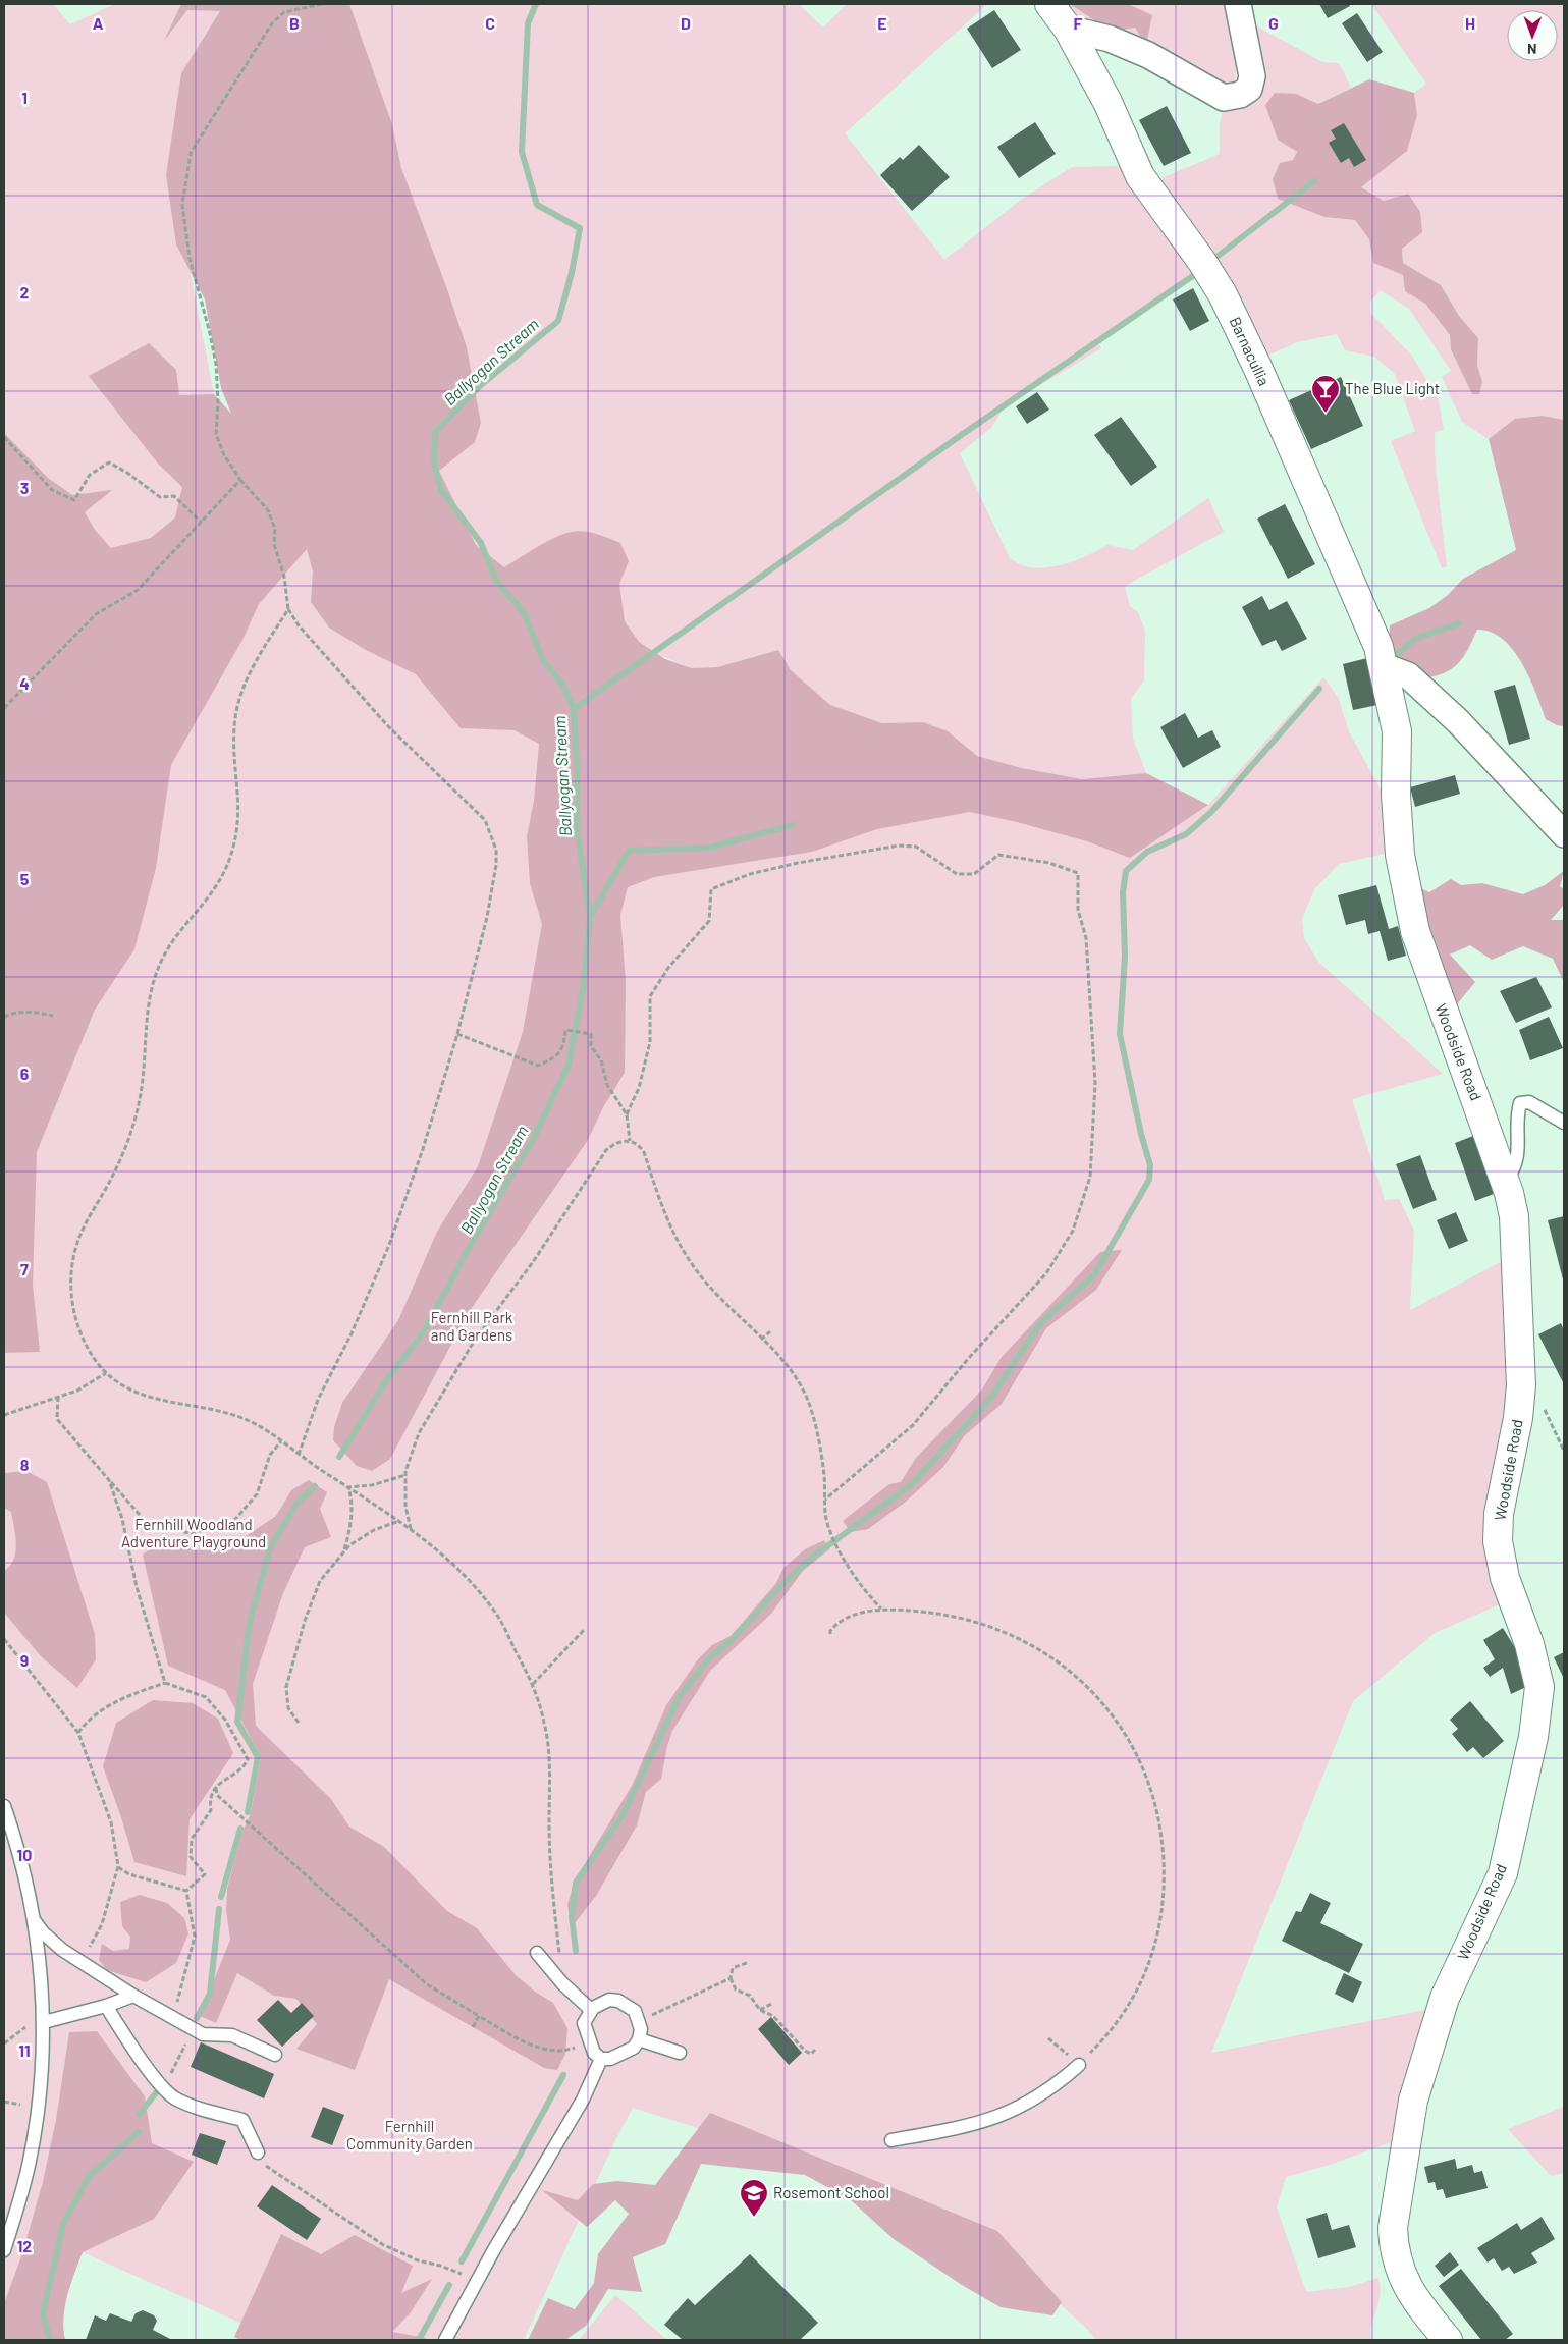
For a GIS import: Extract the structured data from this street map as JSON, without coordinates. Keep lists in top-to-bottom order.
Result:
{
  "streets": {
    "street": ["Barnacullia", "Woodside Road"]
  },
  "crossings": [
    ["Barnacullia", "Woodside Road"]
  ],
  "water": ["Ballyogan Stream"],
  "parks": ["Fernhill Park and Gardens", "Fernhill Woodland Adventure Playground", "Fernhill Community Garden"],
  "places": {
    "bar": ["The Blue Light"],
    "school or university": ["Rosemont School"]
  },
  "north": "bottom",
  "grid": {
    "columns": [
      "A",
      "B",
      "C",
      "D",
      "E",
      "F",
      "G",
      "H"
    ],
    "rows": [
      "1",
      "2",
      "3",
      "4",
      "5",
      "6",
      "7",
      "8",
      "9",
      "10",
      "11",
      "12"
    ]
  }
}
